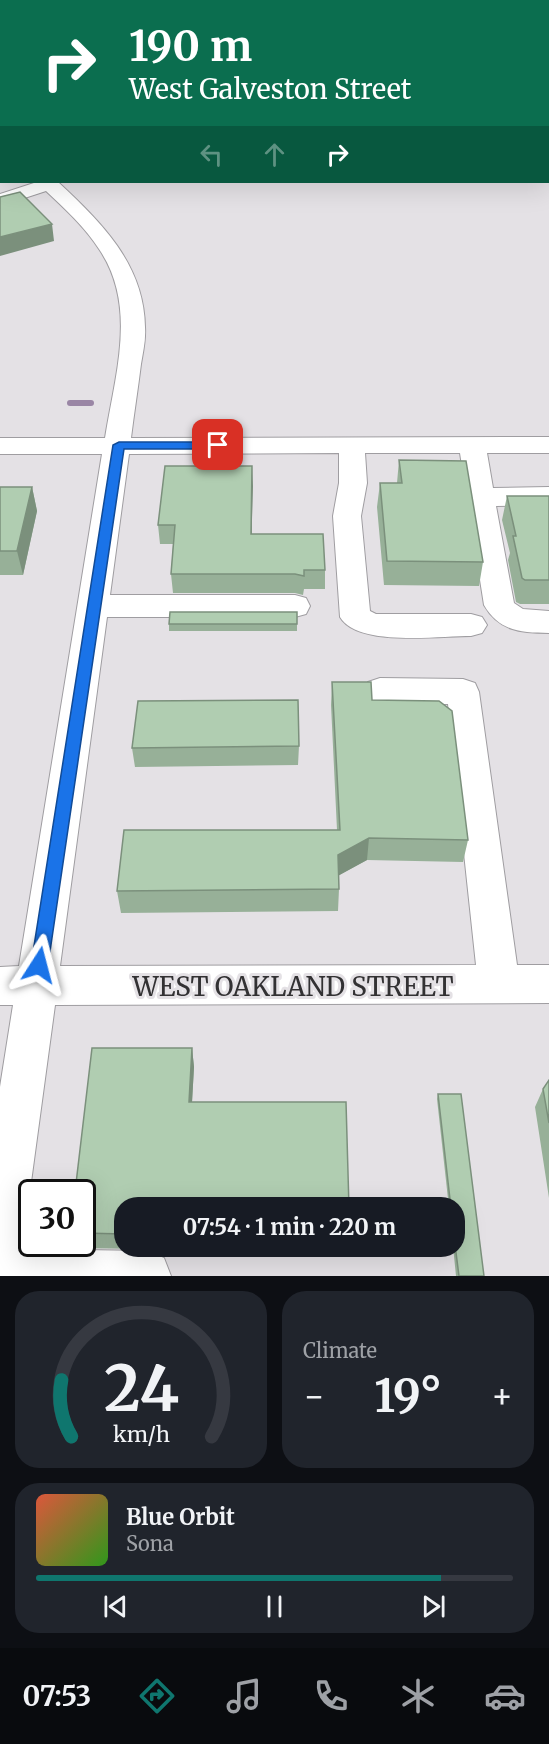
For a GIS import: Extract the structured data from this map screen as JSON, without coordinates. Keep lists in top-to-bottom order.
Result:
{
  "streets": {
    "street": ["WEST OAKLAND STREET"]
  },
  "page": {
    "turn": ["190 m", "West Galveston Street"],
    "limit": "30",
    "trip": "07:54 · 1 min · 220 m",
    "tile": "Climate",
    "heat": ["−", "19°", "+"],
    "song": ["Blue Orbit", "Sona"],
    "tabs": "07:53",
    "gauge": ["24", "km/h"]
  }
}
